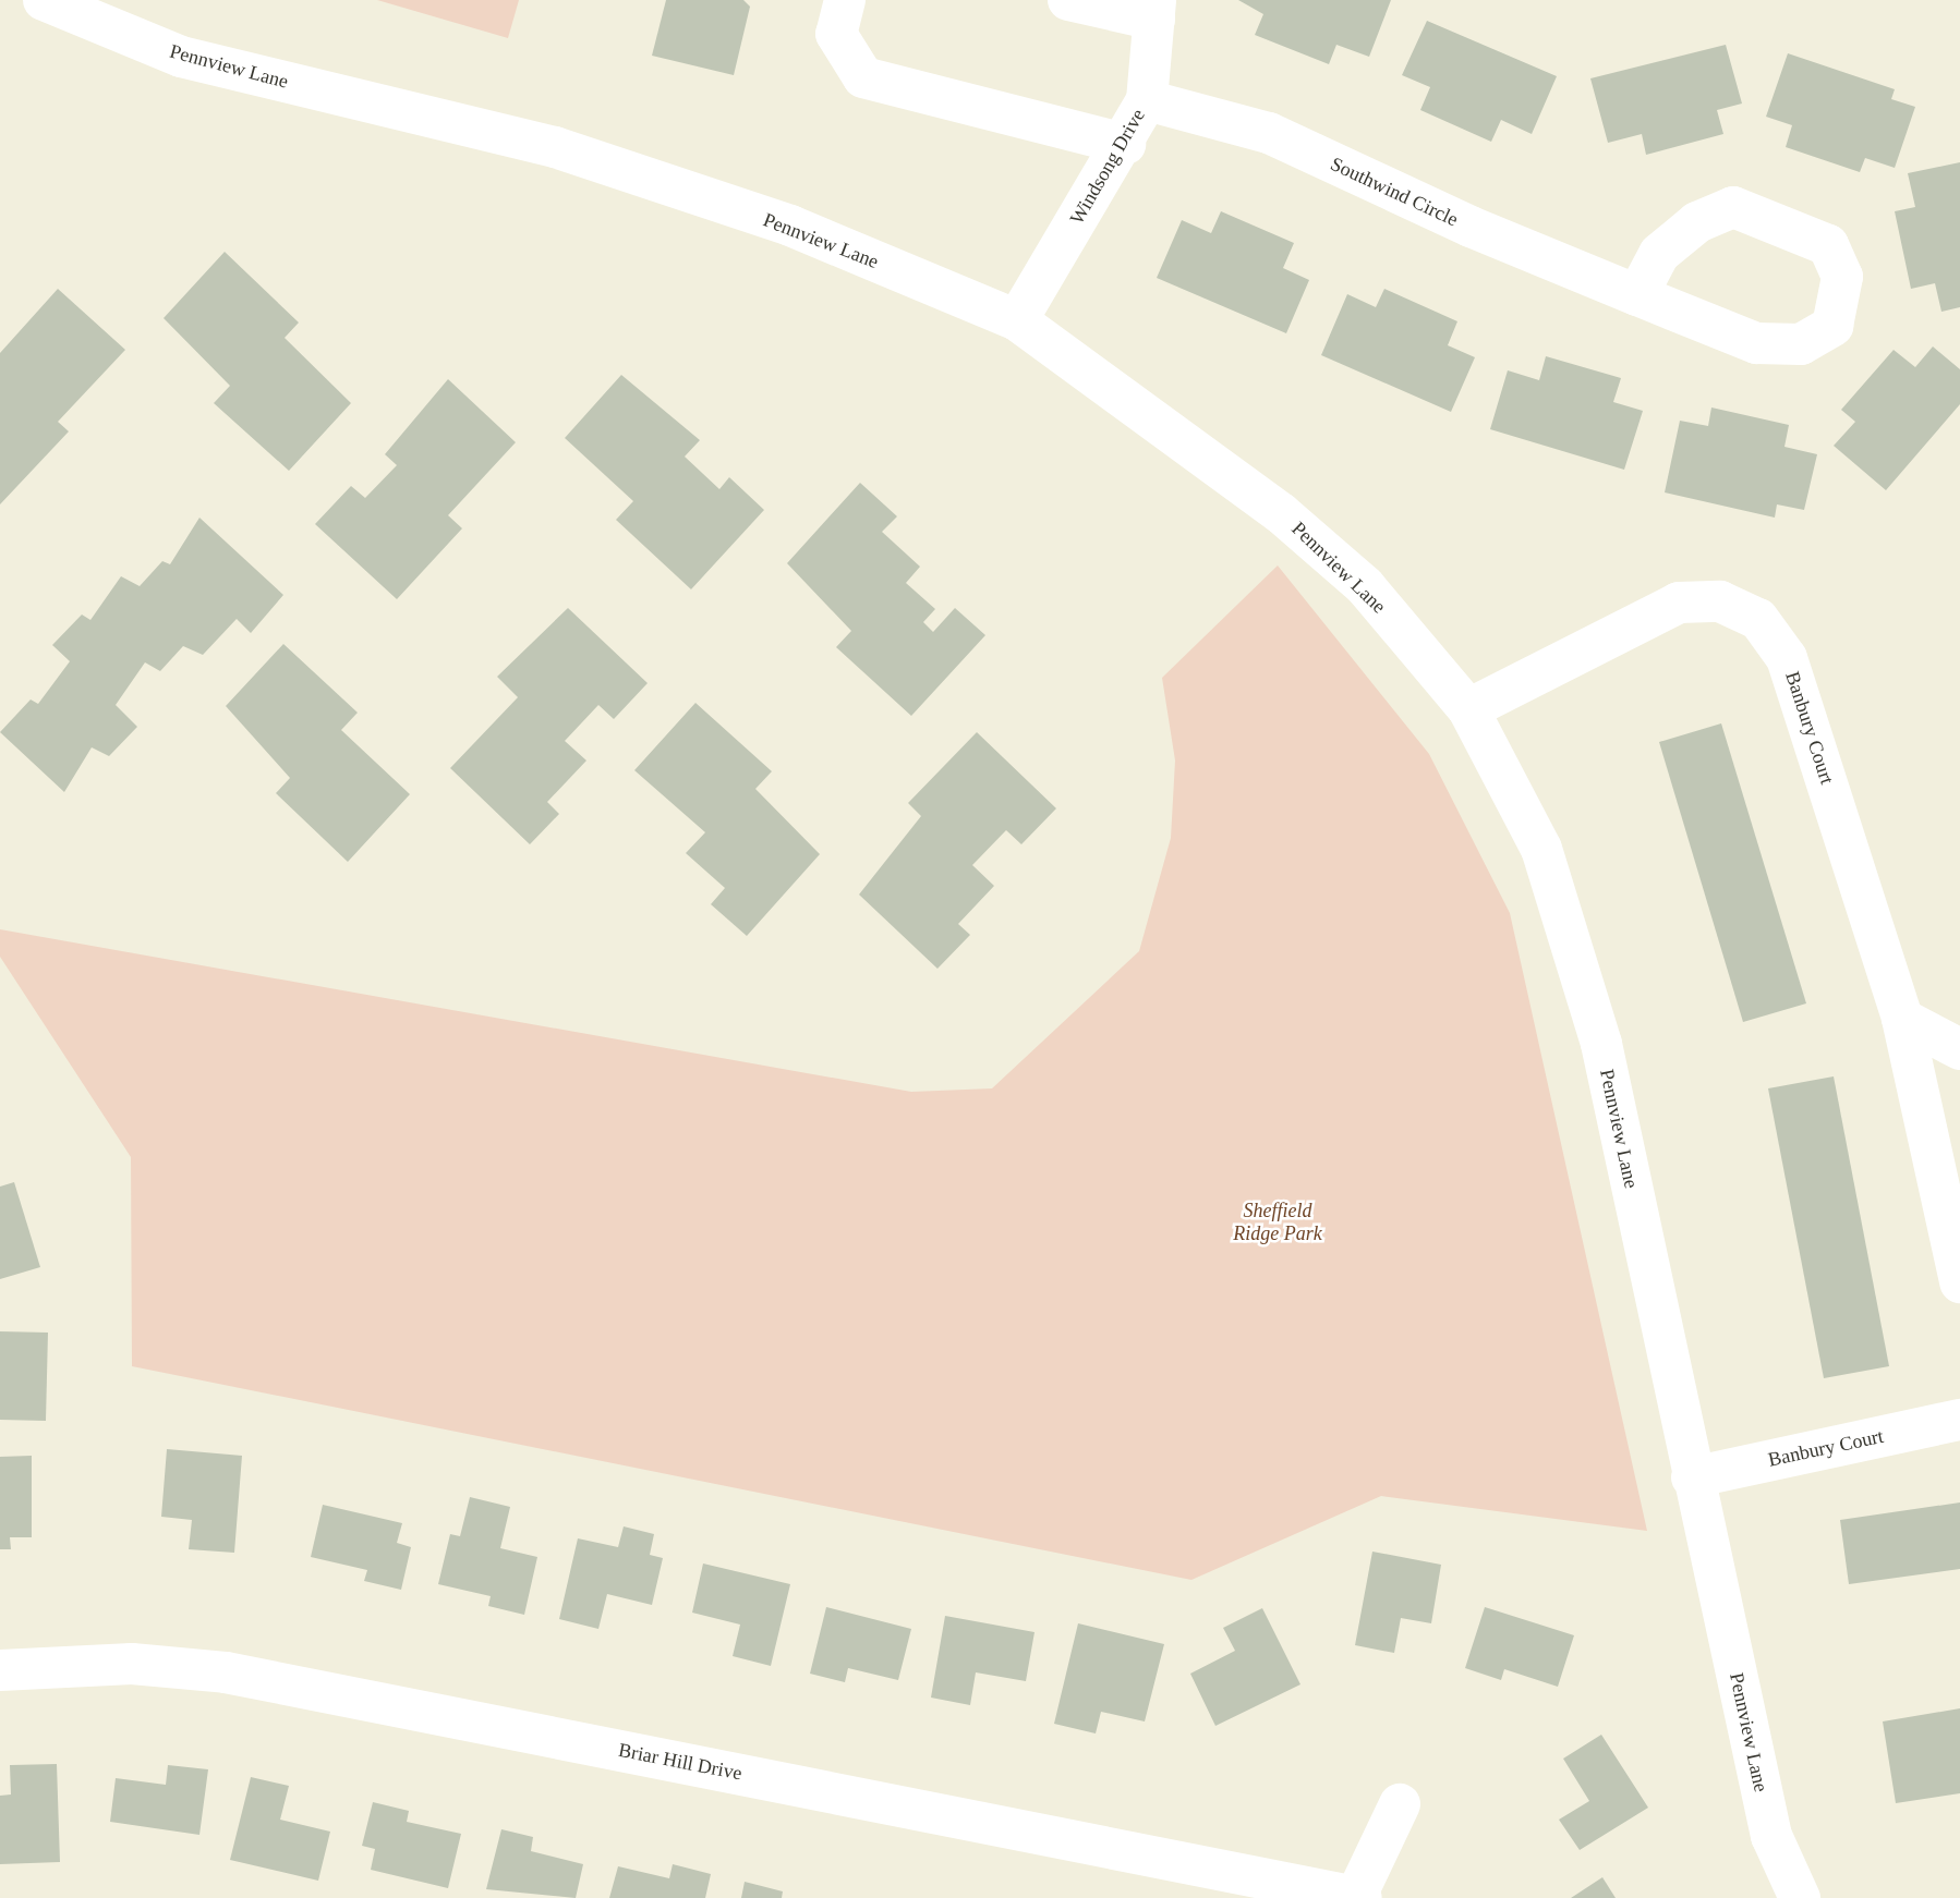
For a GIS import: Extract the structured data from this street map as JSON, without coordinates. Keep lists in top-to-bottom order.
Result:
{
  "streets": {
    "street": [
      "Pennview Lane",
      "Windsong Drive",
      "Southwind Circle",
      "Banbury Court",
      "Briar Hill Drive"
    ]
  },
  "crossings": [
    ["Pennview Lane", "Windsong Drive"],
    ["Pennview Lane", "Banbury Court"],
    ["Windsong Drive", "Southwind Circle"]
  ],
  "parks": ["Sheffield Ridge Park"]
}
